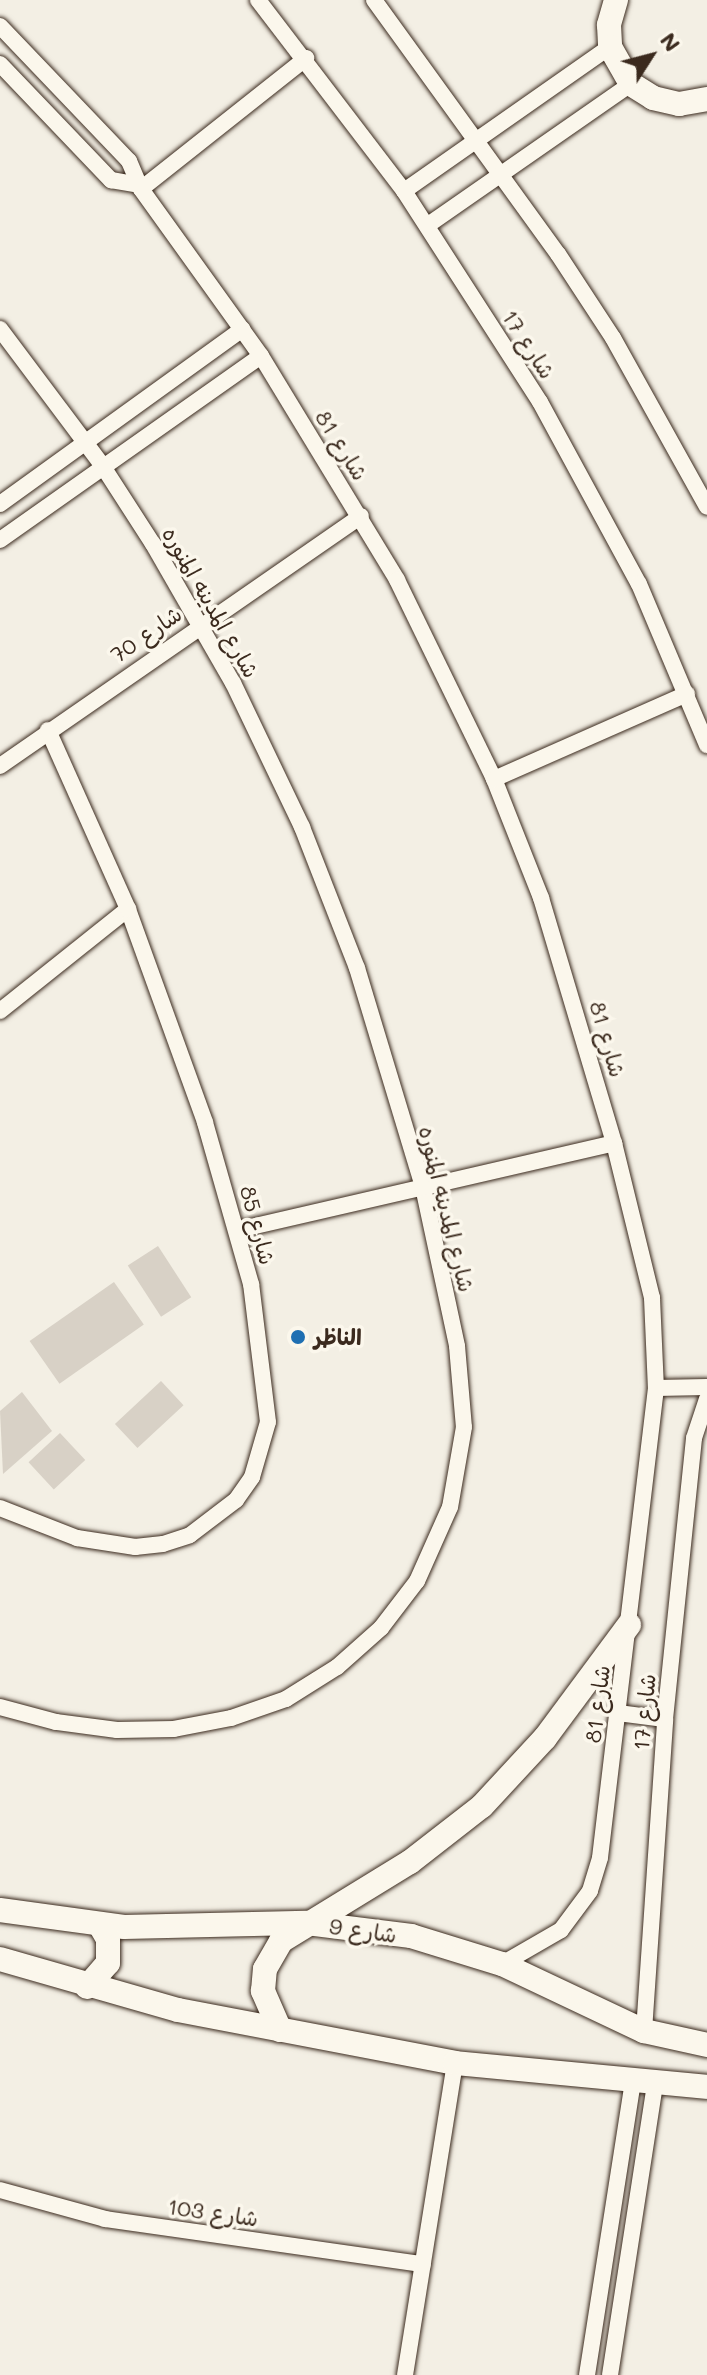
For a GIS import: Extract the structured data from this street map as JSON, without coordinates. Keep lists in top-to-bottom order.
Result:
{
  "streets": {
    "main road": ["شارع 9"],
    "street": [
      "شارع 17",
      "شارع 81",
      "شارع المدينه المنوره",
      "شارع 70",
      "شارع 85",
      "شارع 103"
    ]
  },
  "crossings": [
    ["شارع 17", "شارع 9"],
    ["شارع 81", "شارع 70"],
    ["شارع 81", "شارع 9"],
    ["شارع المدينه المنوره", "شارع 70"],
    ["شارع 70", "شارع 85"]
  ],
  "places": ["الناظر"],
  "north": "top right"
}
